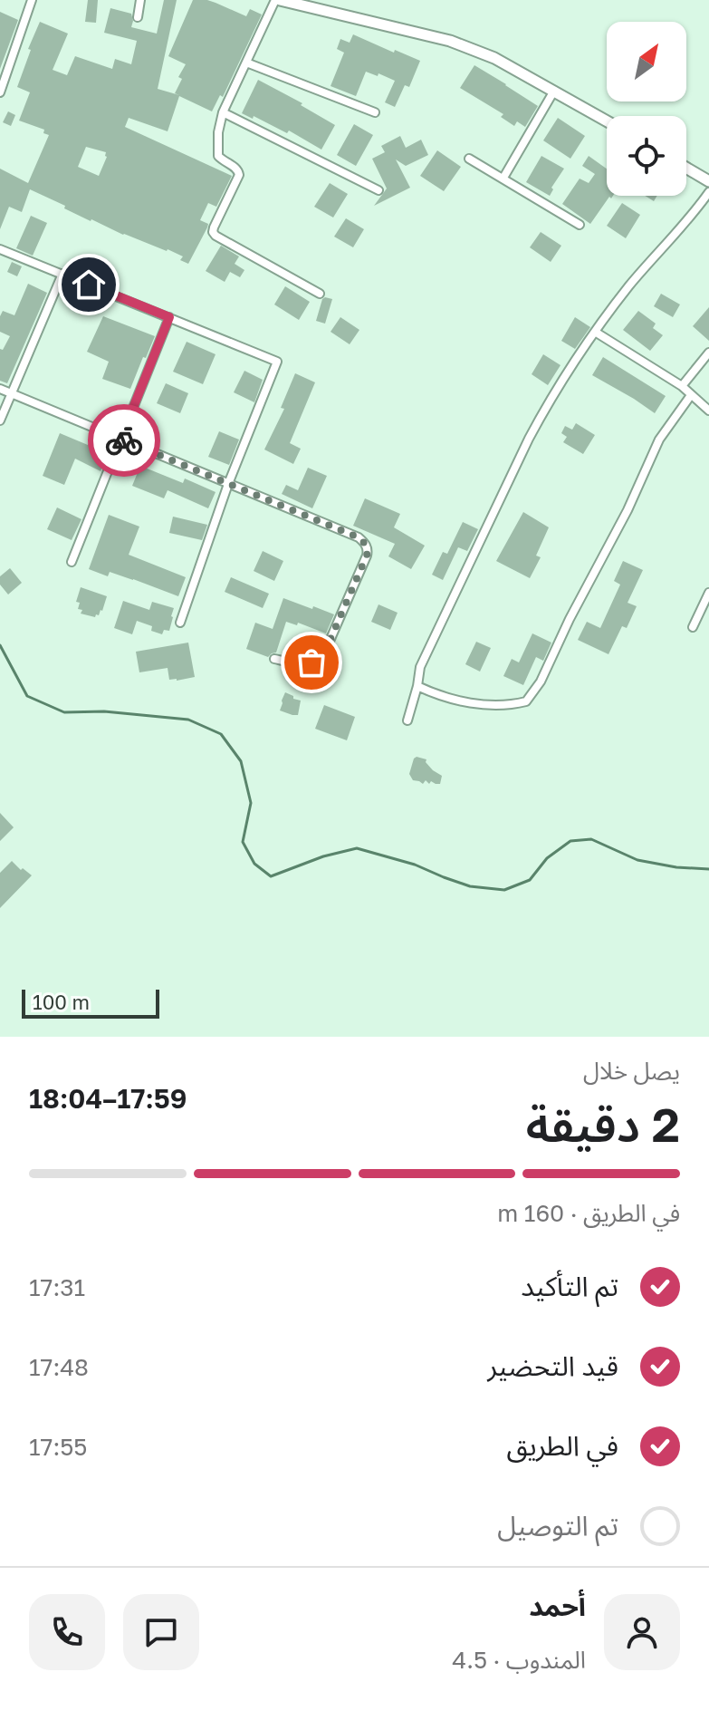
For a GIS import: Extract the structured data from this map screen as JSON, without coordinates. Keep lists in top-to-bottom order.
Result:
{
  "scale_bar": "100 m",
  "north": "top right",
  "page": {
    "scale": "100 m",
    "heading": ["2 دقيقة", "يصل خلال", "17:59–18:04"],
    "panel": ["أحمد", "المندوب · 4.5"],
    "bar": "في الطريق · 160 m",
    "list": [
      ["تم التأكيد", "17:31"],
      ["قيد التحضير", "17:48"],
      ["في الطريق", "17:55"],
      "تم التوصيل"
    ]
  }
}
